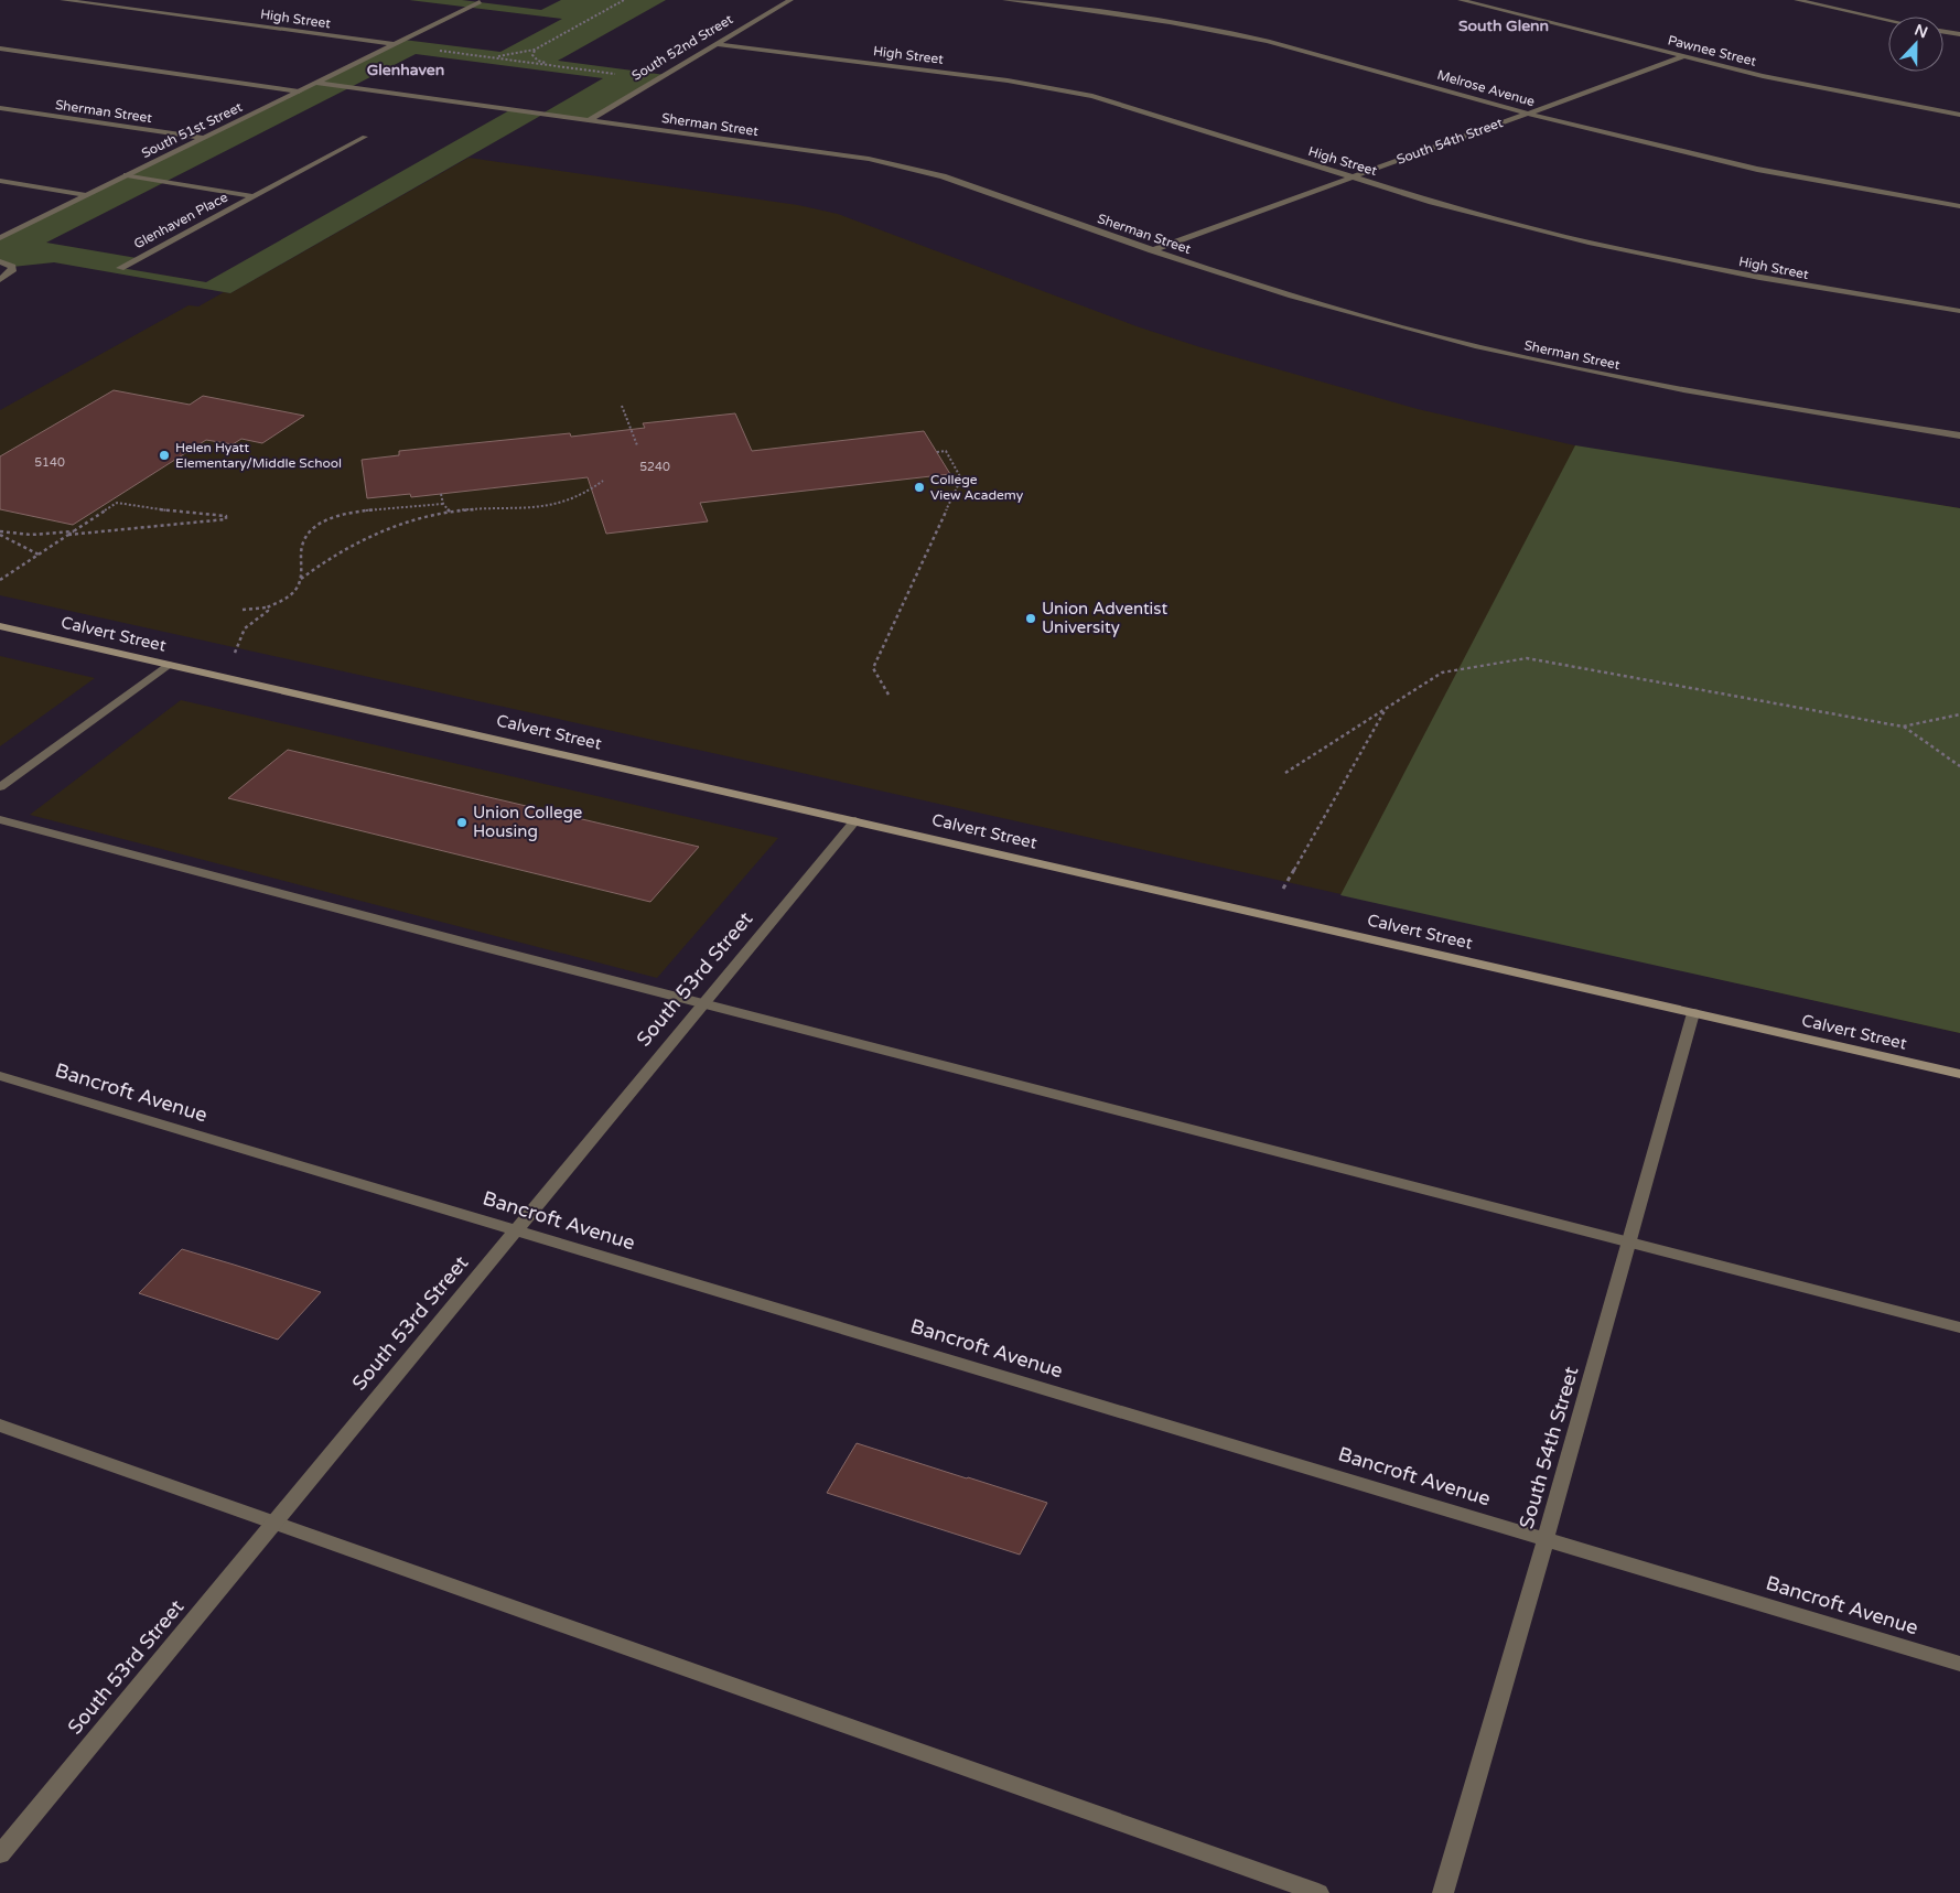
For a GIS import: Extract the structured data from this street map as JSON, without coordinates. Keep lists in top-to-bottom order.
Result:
{
  "streets": {
    "street": [
      "High Street",
      "South 52nd Street",
      "Pawnee Street",
      "Melrose Avenue",
      "Sherman Street",
      "South 51st Street",
      "South 54th Street",
      "Glenhaven Place",
      "Calvert Street",
      "South 53rd Street",
      "Bancroft Avenue"
    ]
  },
  "crossings": [
    ["High Street", "South 52nd Street"],
    ["High Street", "South 51st Street"],
    ["High Street", "South 54th Street"],
    ["South 52nd Street", "Sherman Street"],
    ["Pawnee Street", "South 54th Street"],
    ["Melrose Avenue", "South 54th Street"],
    ["Sherman Street", "South 51st Street"],
    ["Sherman Street", "South 54th Street"],
    ["South 51st Street", "Glenhaven Place"],
    ["South 54th Street", "Calvert Street"],
    ["South 54th Street", "Bancroft Avenue"],
    ["Calvert Street", "South 53rd Street"],
    ["South 53rd Street", "Bancroft Avenue"]
  ],
  "districts": ["South Glenn", "Glenhaven"],
  "places": [
    "Helen Hyatt Elementary/Middle School",
    "College View Academy",
    "Union Adventist University",
    "Union College Housing"
  ],
  "house_numbers": ["5140", "5240"],
  "north": "top"
}
